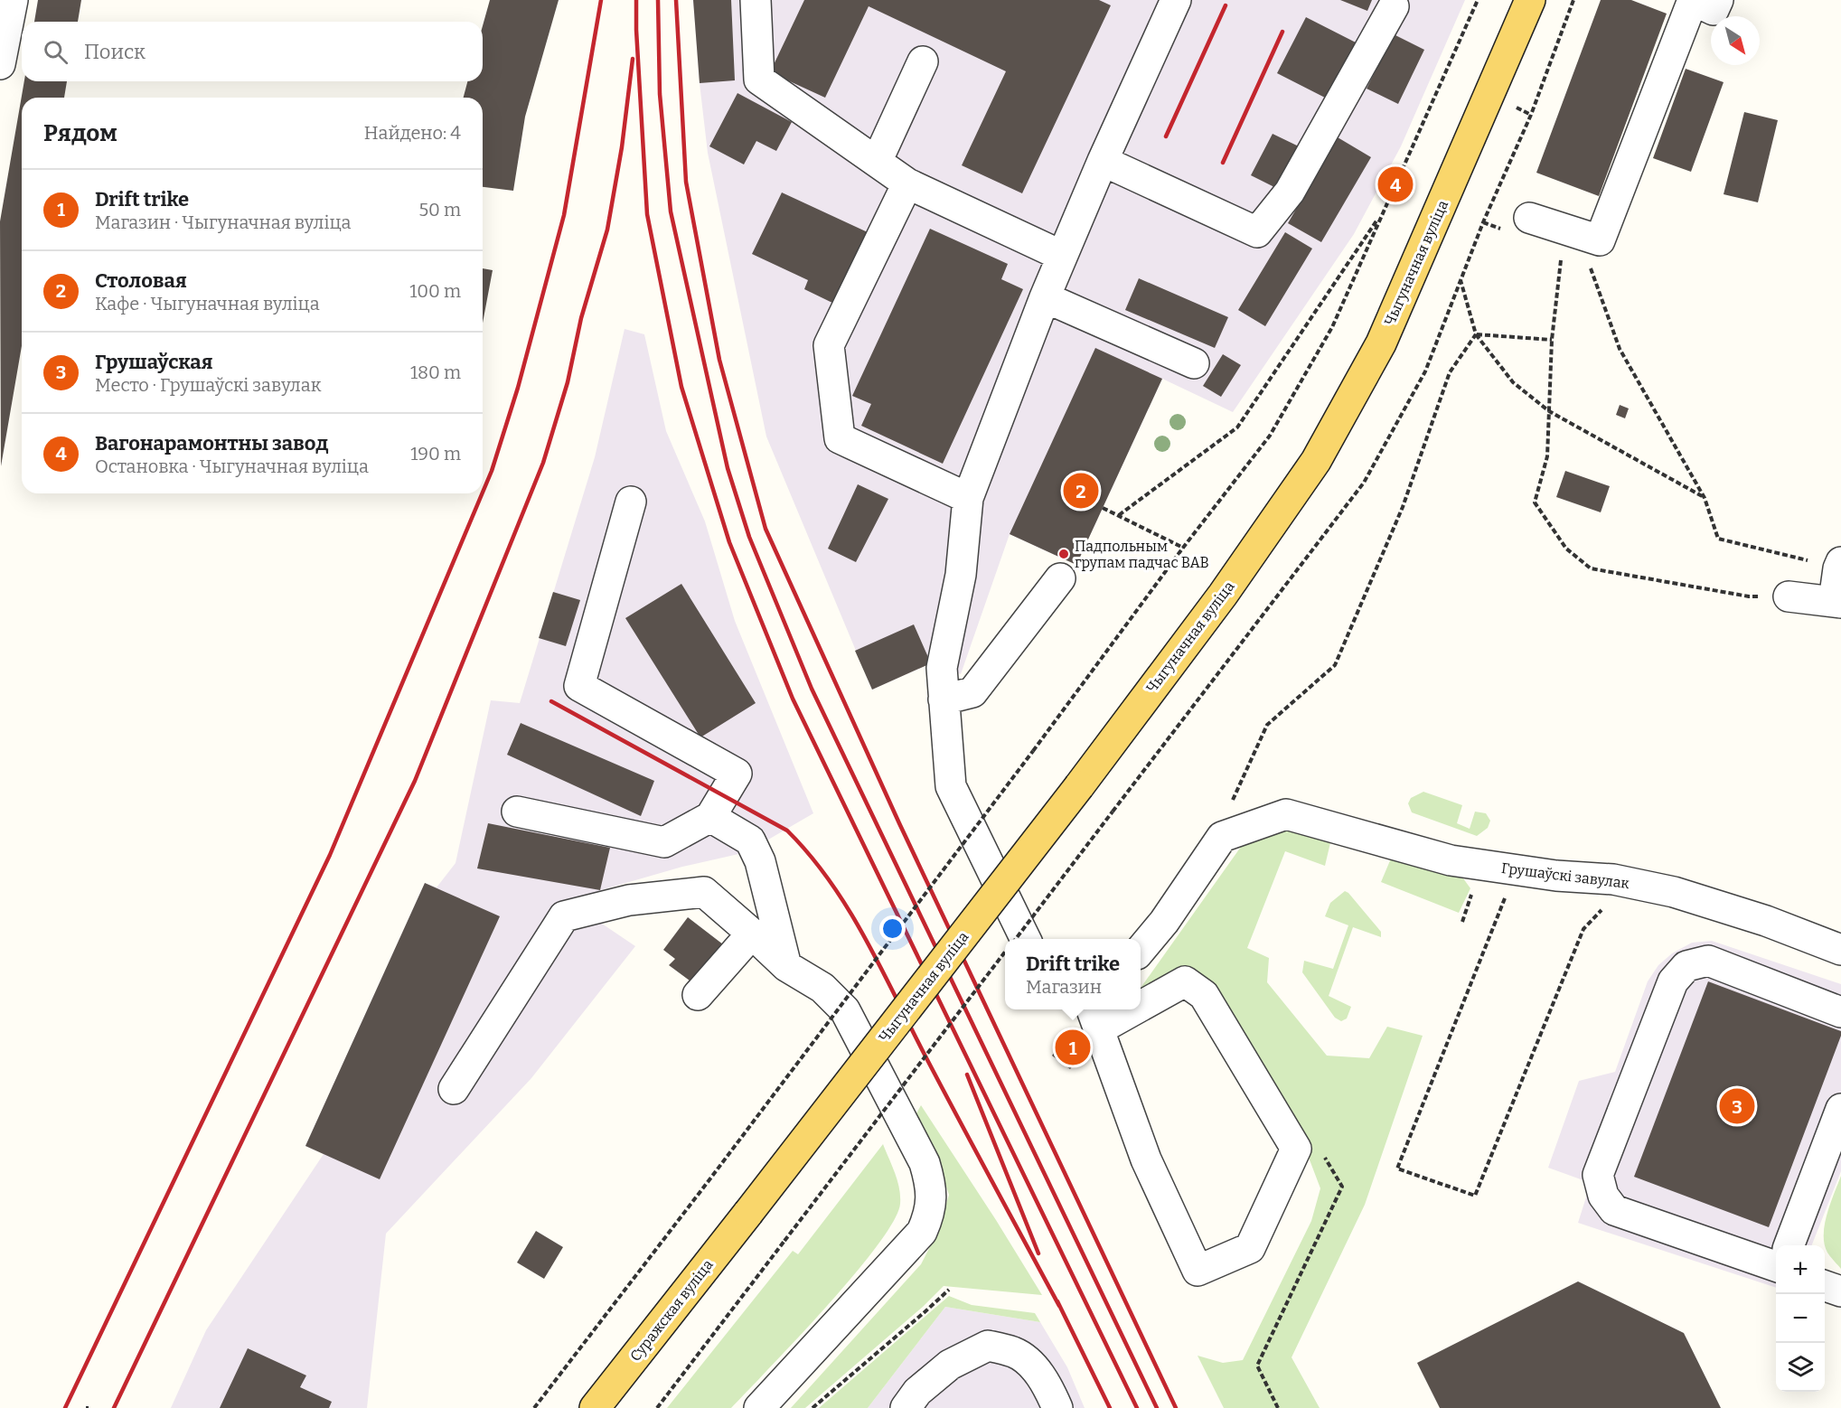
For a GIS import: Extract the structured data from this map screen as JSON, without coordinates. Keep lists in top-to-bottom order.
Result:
{
  "streets": {
    "main road": ["Чыгуначная вуліца", "Суражская вуліца"],
    "street": ["Грушаўскі завулак"]
  },
  "crossings": [
    ["Чыгуначная вуліца", "Суражская вуліца"]
  ],
  "places": ["Падпольным групам падчас ВАВ"],
  "north": "bottom right",
  "page": {
    "search": "Поиск",
    "heading": ["Рядом", "Найдено: 4"],
    "pins": [
      "4",
      "2",
      "1",
      "3"
    ],
    "list": [
      {
        "mark": "1",
        "name": "Drift trike",
        "note": "Магазин · Чыгуначная вуліца",
        "value": "50 m"
      },
      {
        "mark": "2",
        "name": "Столовая",
        "note": "Кафе · Чыгуначная вуліца",
        "value": "100 m"
      },
      {
        "mark": "3",
        "name": "Грушаўская",
        "note": "Место · Грушаўскі завулак",
        "value": "180 m"
      },
      {
        "mark": "4",
        "name": "Вагонарамонтны завод",
        "note": "Остановка · Чыгуначная вуліца",
        "value": "190 m"
      }
    ],
    "popup": ["Drift trike", "Магазин"],
    "map_buttons": ["+", "−"]
  }
}
